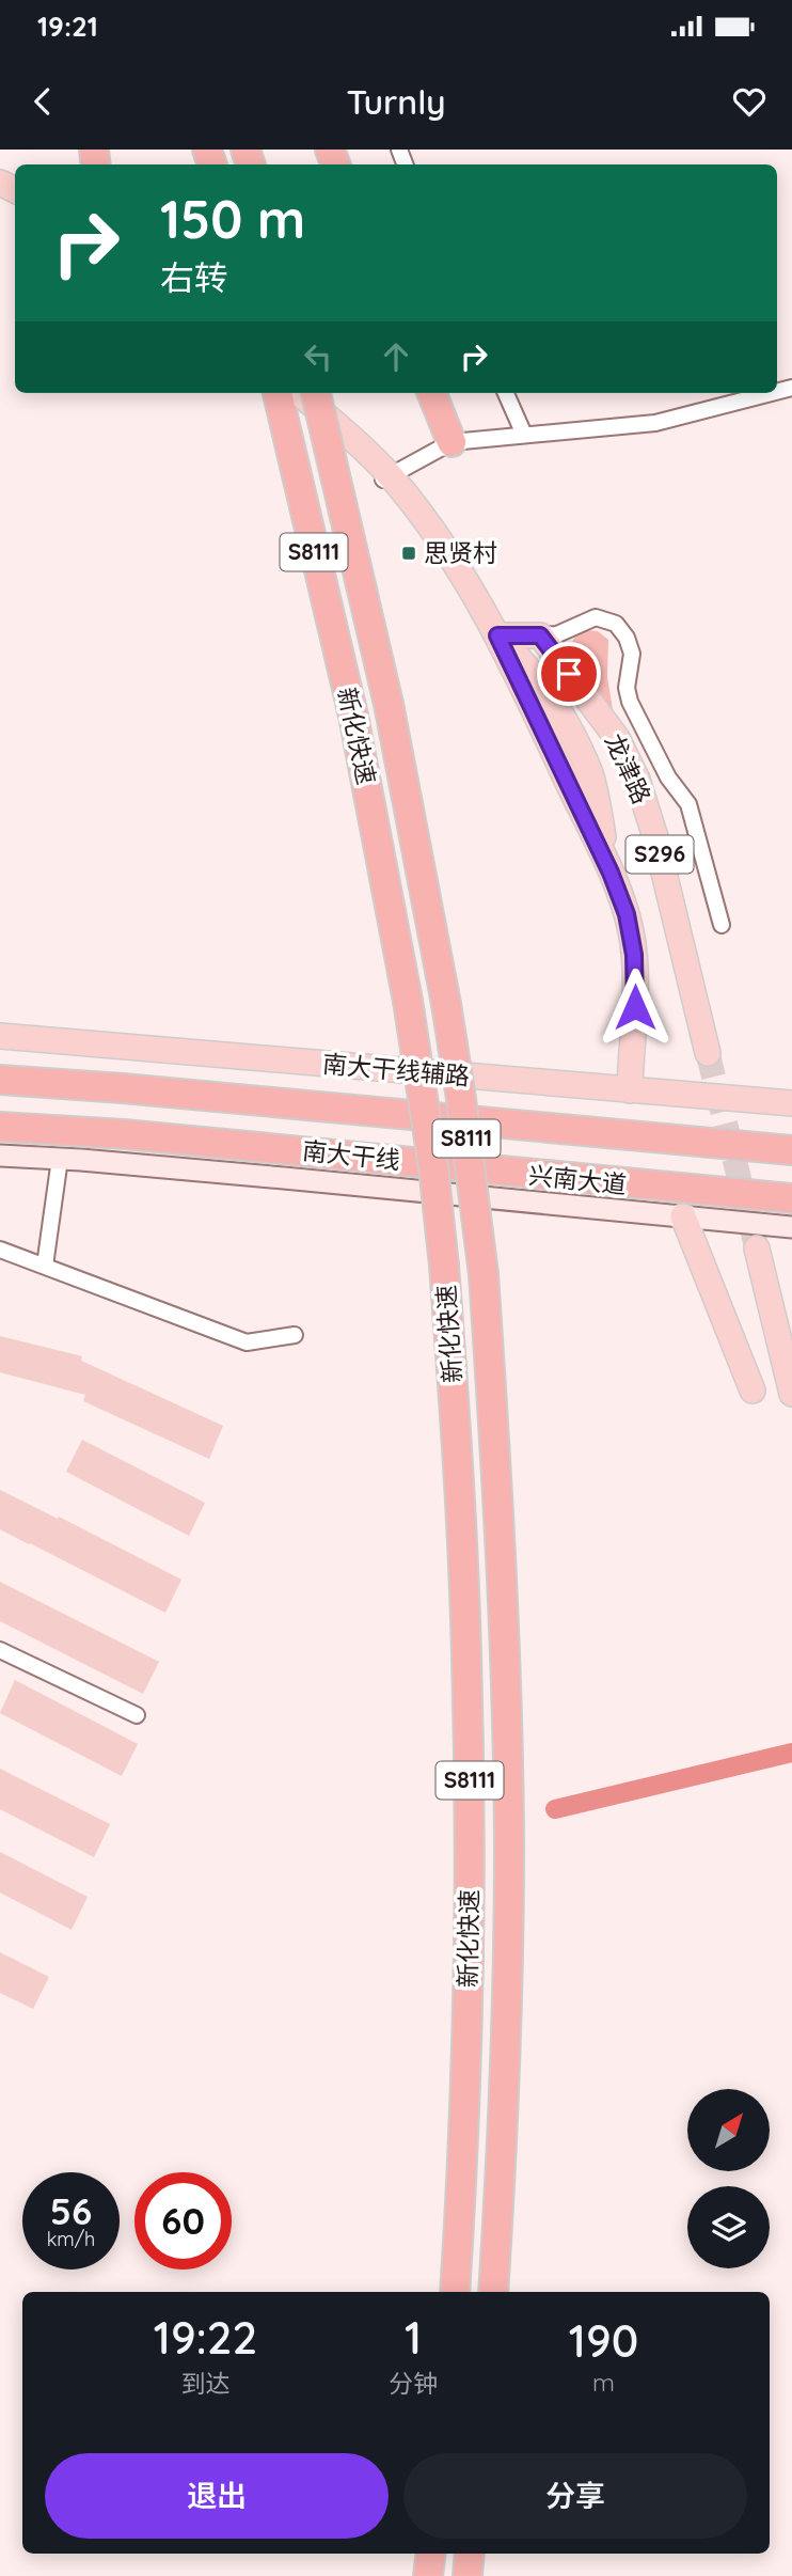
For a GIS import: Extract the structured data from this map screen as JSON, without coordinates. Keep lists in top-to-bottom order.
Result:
{
  "streets": {
    "highway": ["S8111", "新化快速", "南大干线"],
    "main road": [
      "龙津路",
      "S296",
      "南大干线辅路",
      "兴南大道"
    ]
  },
  "places": {
    "transit": ["思贤村"]
  },
  "north": "top right",
  "page": {
    "status": "19:21",
    "header": "Turnly",
    "turn": ["150 m", "右转"],
    "speed": "56 km/h",
    "limit": "60",
    "eta": [
      "19:22",
      "到达",
      "1",
      "分钟",
      "190",
      "m"
    ],
    "buttons": ["退出", "分享"]
  }
}
